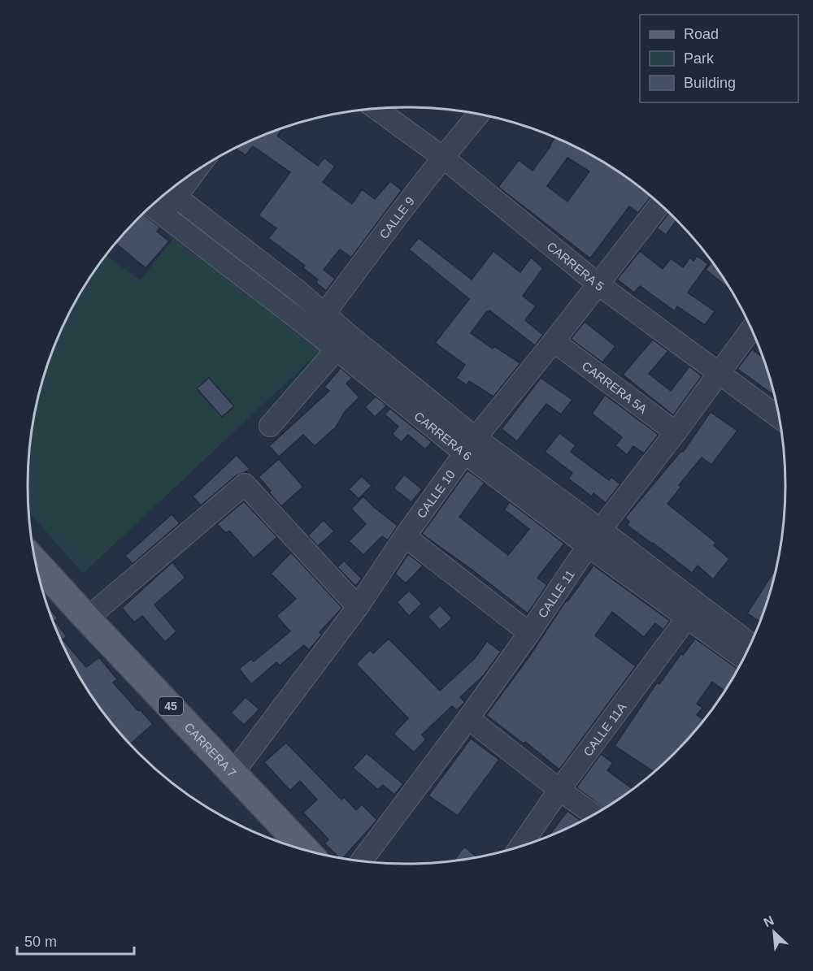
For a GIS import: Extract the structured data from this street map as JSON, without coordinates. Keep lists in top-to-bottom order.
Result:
{
  "streets": {
    "main road": ["45", "CARRERA 7"],
    "street": [
      "CALLE 9",
      "CARRERA 5",
      "CARRERA 5A",
      "CARRERA 6",
      "CALLE 10",
      "CALLE 11",
      "CALLE 11A"
    ]
  },
  "crossings": [
    ["CALLE 9", "CARRERA 5"],
    ["CALLE 9", "CARRERA 6"],
    ["CARRERA 5", "CALLE 10"],
    ["CARRERA 5", "CALLE 11"],
    ["CARRERA 5A", "CALLE 10"],
    ["CARRERA 5A", "CALLE 11"],
    ["CARRERA 6", "CALLE 10"],
    ["CARRERA 6", "CALLE 11"],
    ["CARRERA 6", "CALLE 11A"],
    ["CALLE 10", "CARRERA 7"]
  ],
  "legend": ["Road", "Park", "Building"],
  "scale_bar": "50 m",
  "north": "top left"
}
